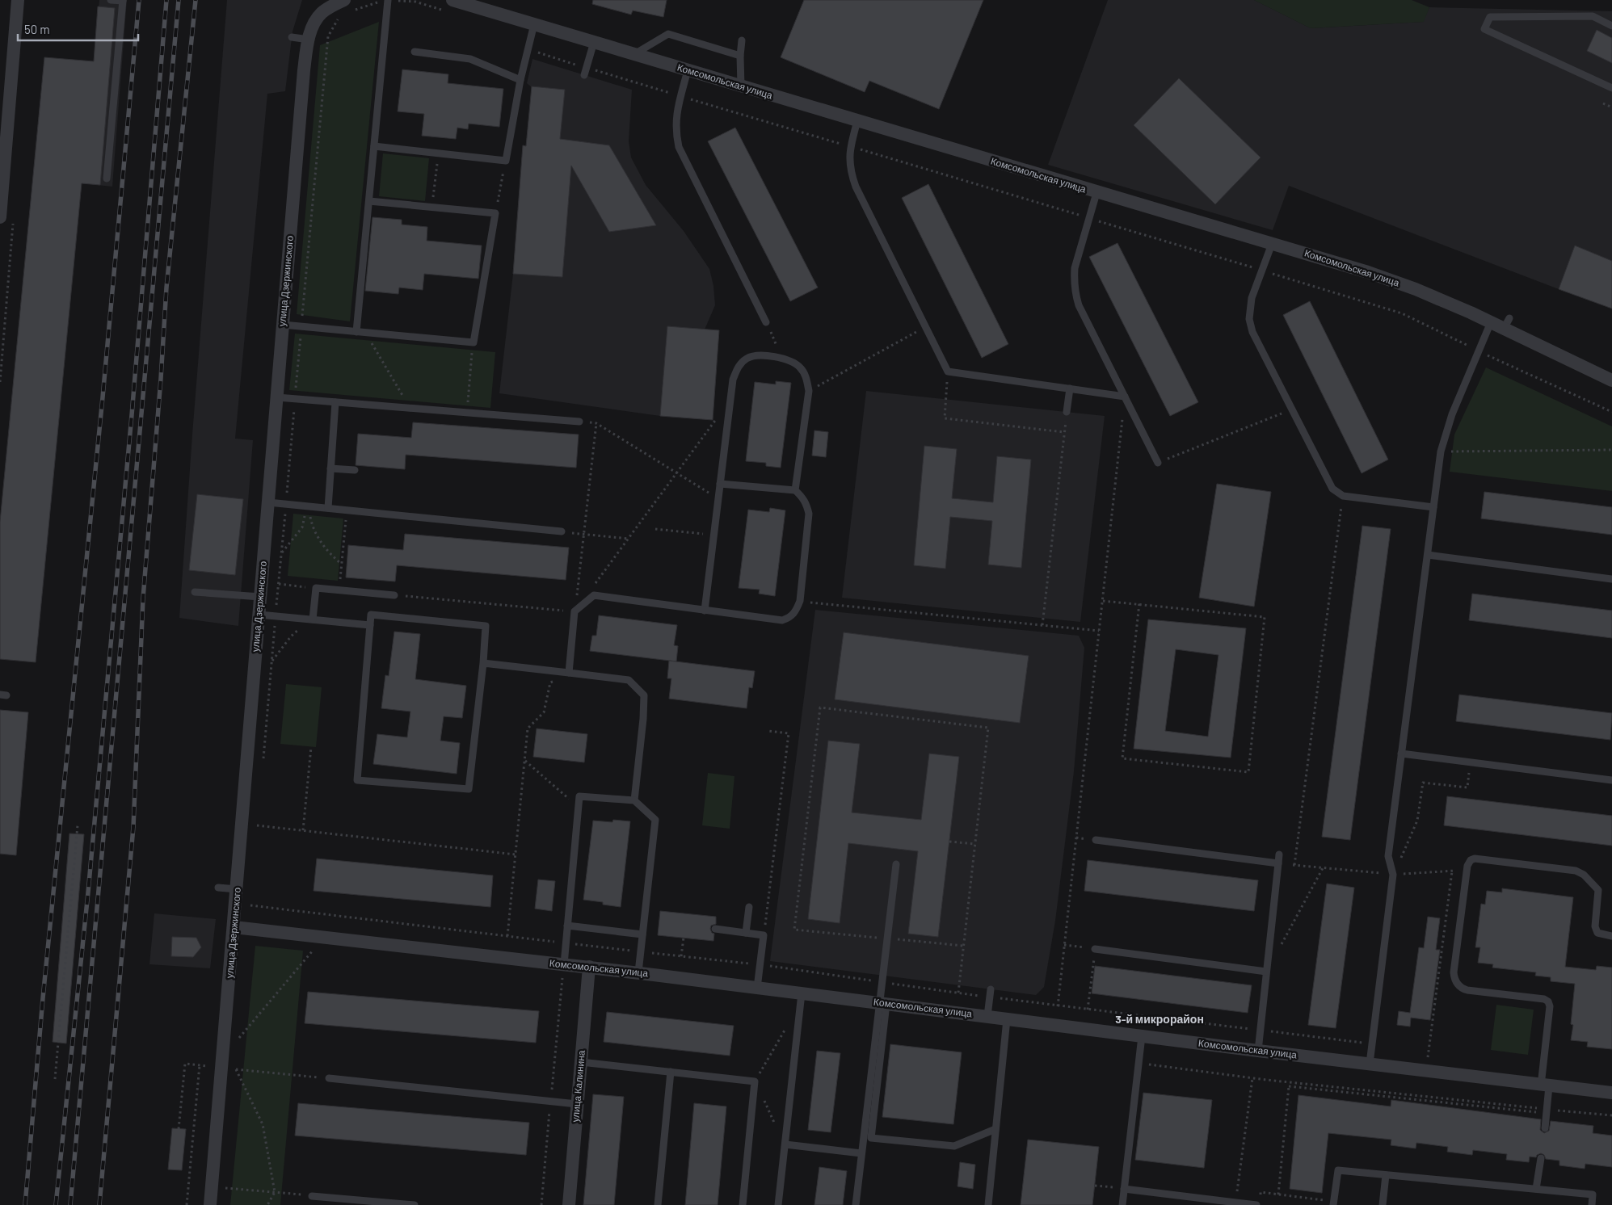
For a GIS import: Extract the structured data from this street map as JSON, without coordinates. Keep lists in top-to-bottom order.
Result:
{
  "streets": {
    "street": ["Комсомольская улица", "улица Дзержинского", "улица Калинина"]
  },
  "crossings": [
    ["Комсомольская улица", "улица Дзержинского"],
    ["Комсомольская улица", "улица Калинина"]
  ],
  "districts": ["3-й микрорайон"],
  "scale_bar": "50 m"
}
